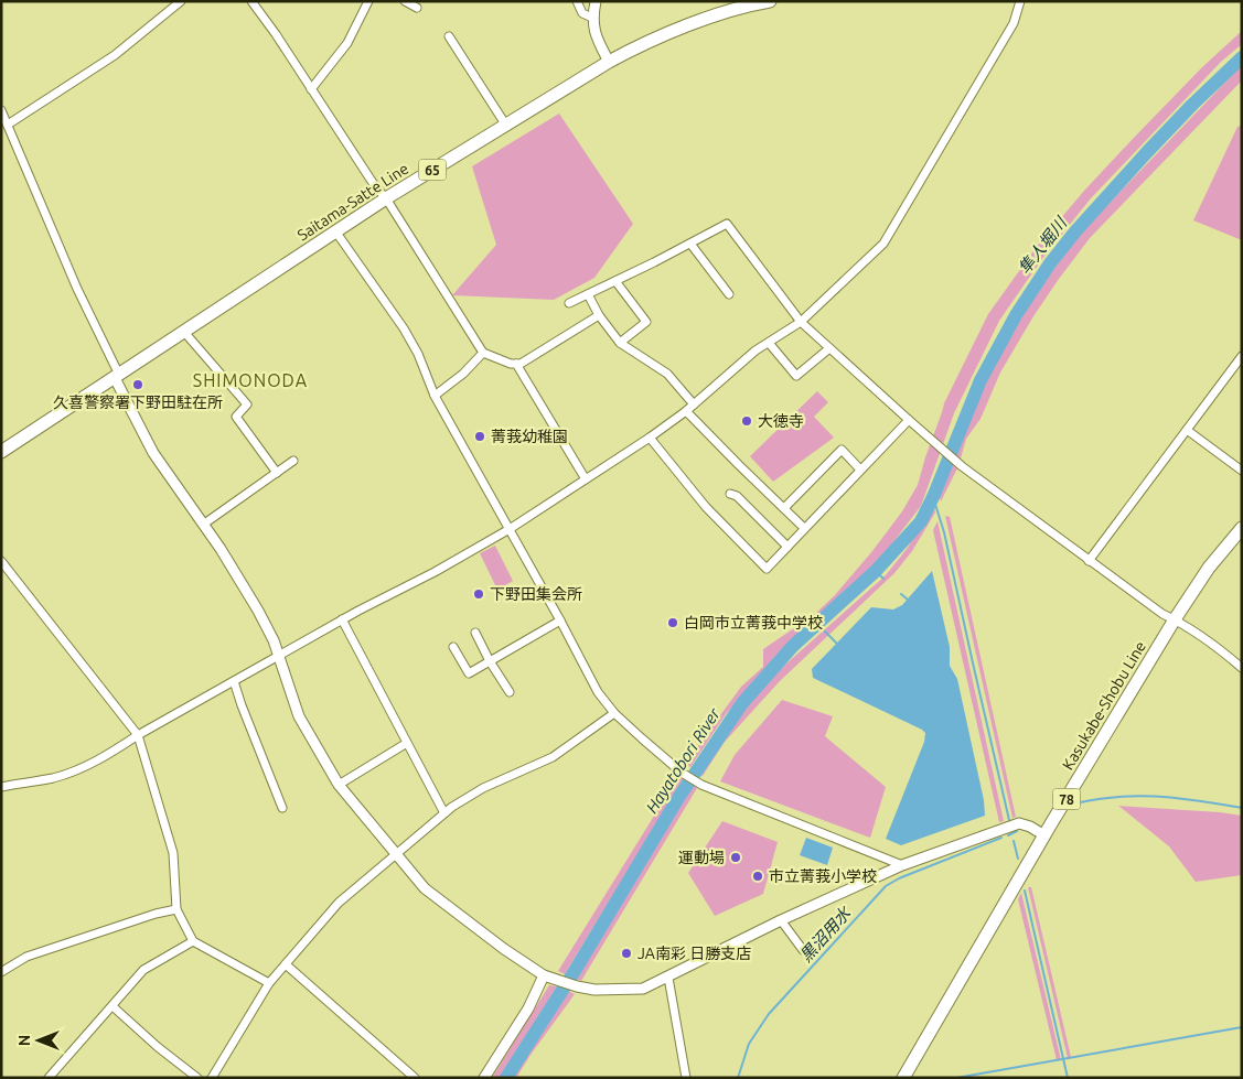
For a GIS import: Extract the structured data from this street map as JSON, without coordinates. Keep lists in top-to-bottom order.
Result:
{
  "streets": {
    "main road": [
      "65",
      "Saitama-Satte Line",
      "Kasukabe-Shobu Line",
      "78"
    ]
  },
  "districts": ["SHIMONODA"],
  "water": ["隼人堀川", "Hayatobori River", "黒沼用水"],
  "places": [
    "久喜警察署下野田駐在所",
    "大徳寺",
    "菁莪幼稚園",
    "下野田集会所",
    "白岡市立菁莪中学校",
    "運動場",
    "市立菁莪小学校",
    "JA南彩 日勝支店"
  ],
  "north": "left"
}
